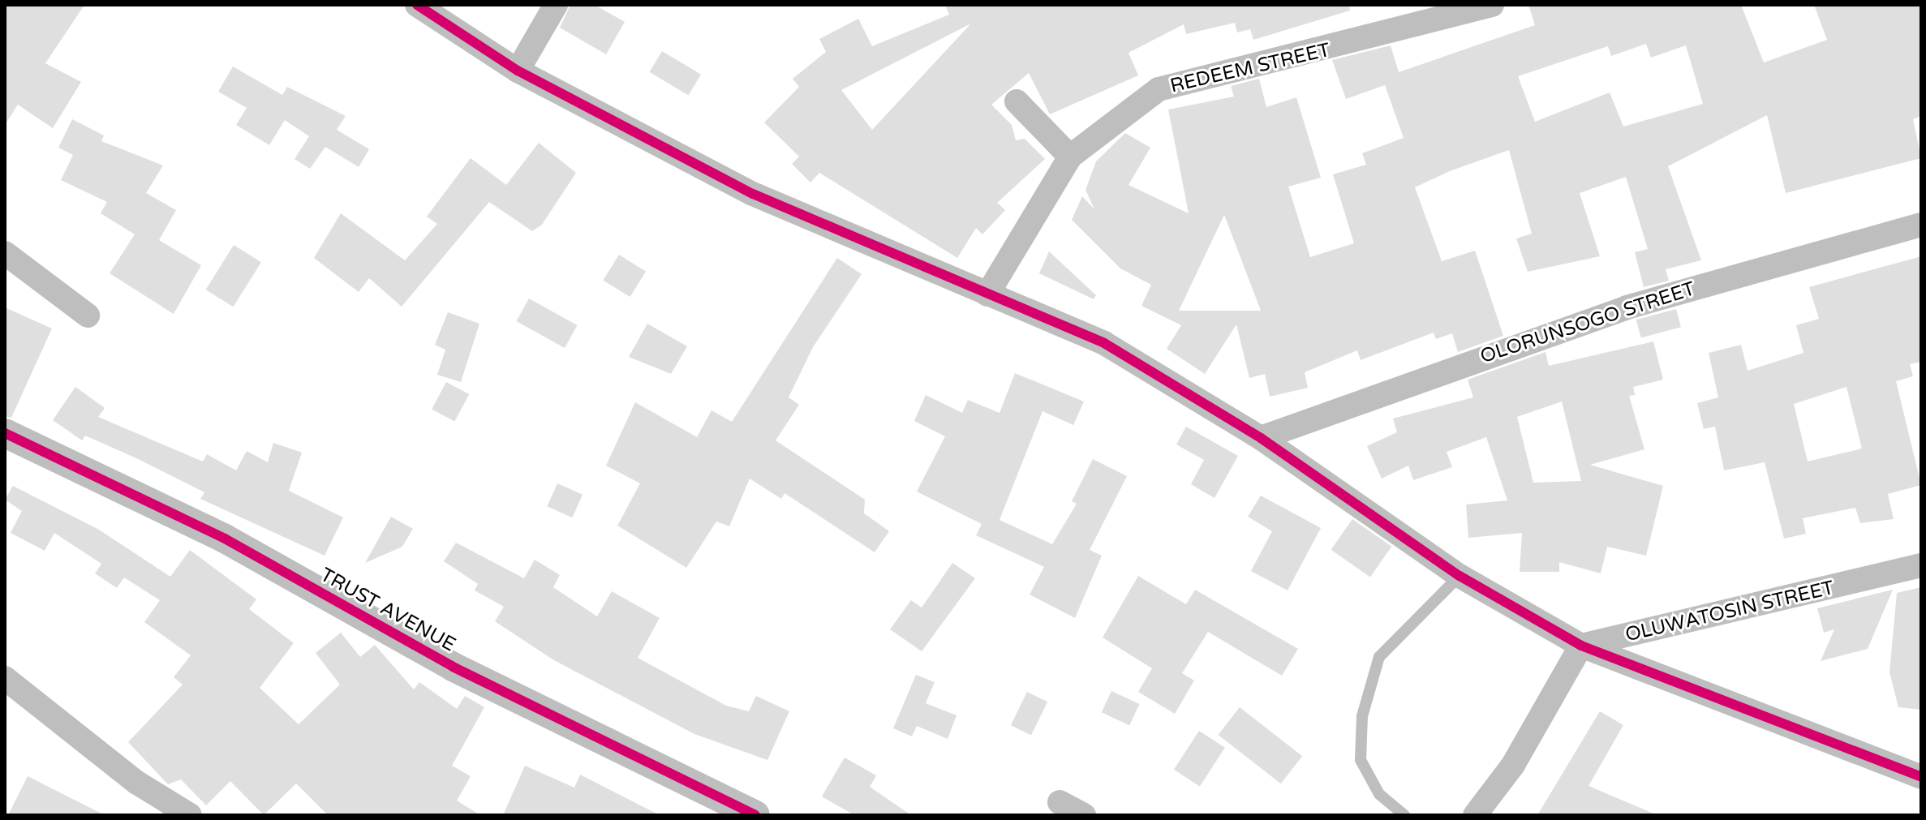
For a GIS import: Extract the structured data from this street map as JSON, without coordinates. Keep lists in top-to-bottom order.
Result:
{
  "streets": {
    "street": [
      "REDEEM STREET",
      "OLORUNSOGO STREET",
      "TRUST AVENUE",
      "OLUWATOSIN STREET"
    ]
  }
}
